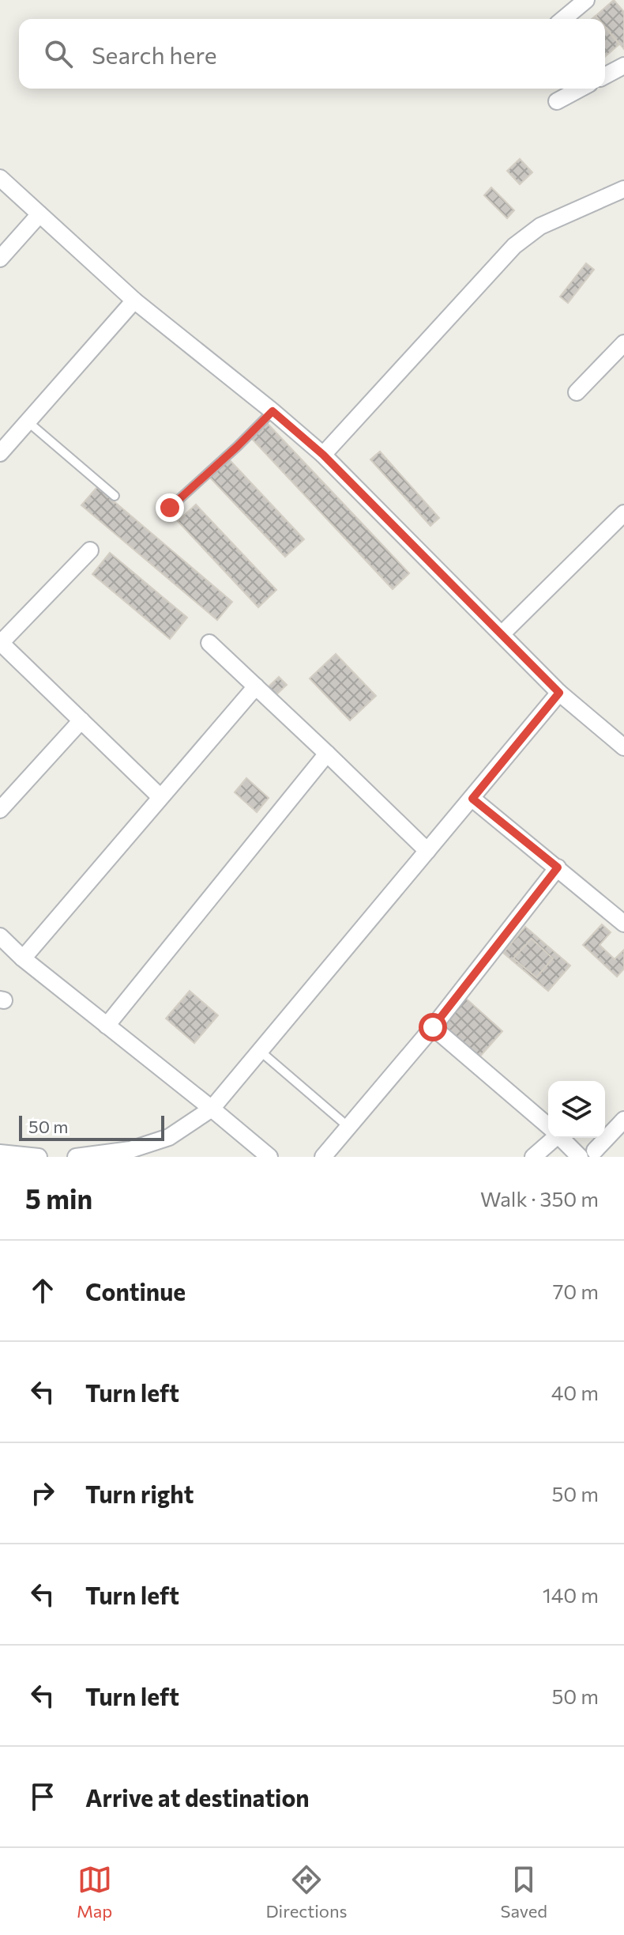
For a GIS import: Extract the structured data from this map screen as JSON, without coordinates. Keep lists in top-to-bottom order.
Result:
{
  "scale_bar": "50 m",
  "page": {
    "search": "Search here",
    "scale": "50 m",
    "heading": ["5 min", "Walk · 350 m"],
    "list": [
      ["Continue", "70 m"],
      ["Turn left", "40 m"],
      ["Turn right", "50 m"],
      ["Turn left", "140 m"],
      ["Turn left", "50 m"],
      "Arrive at destination"
    ],
    "nav": ["Map", "Directions", "Saved"]
  }
}
